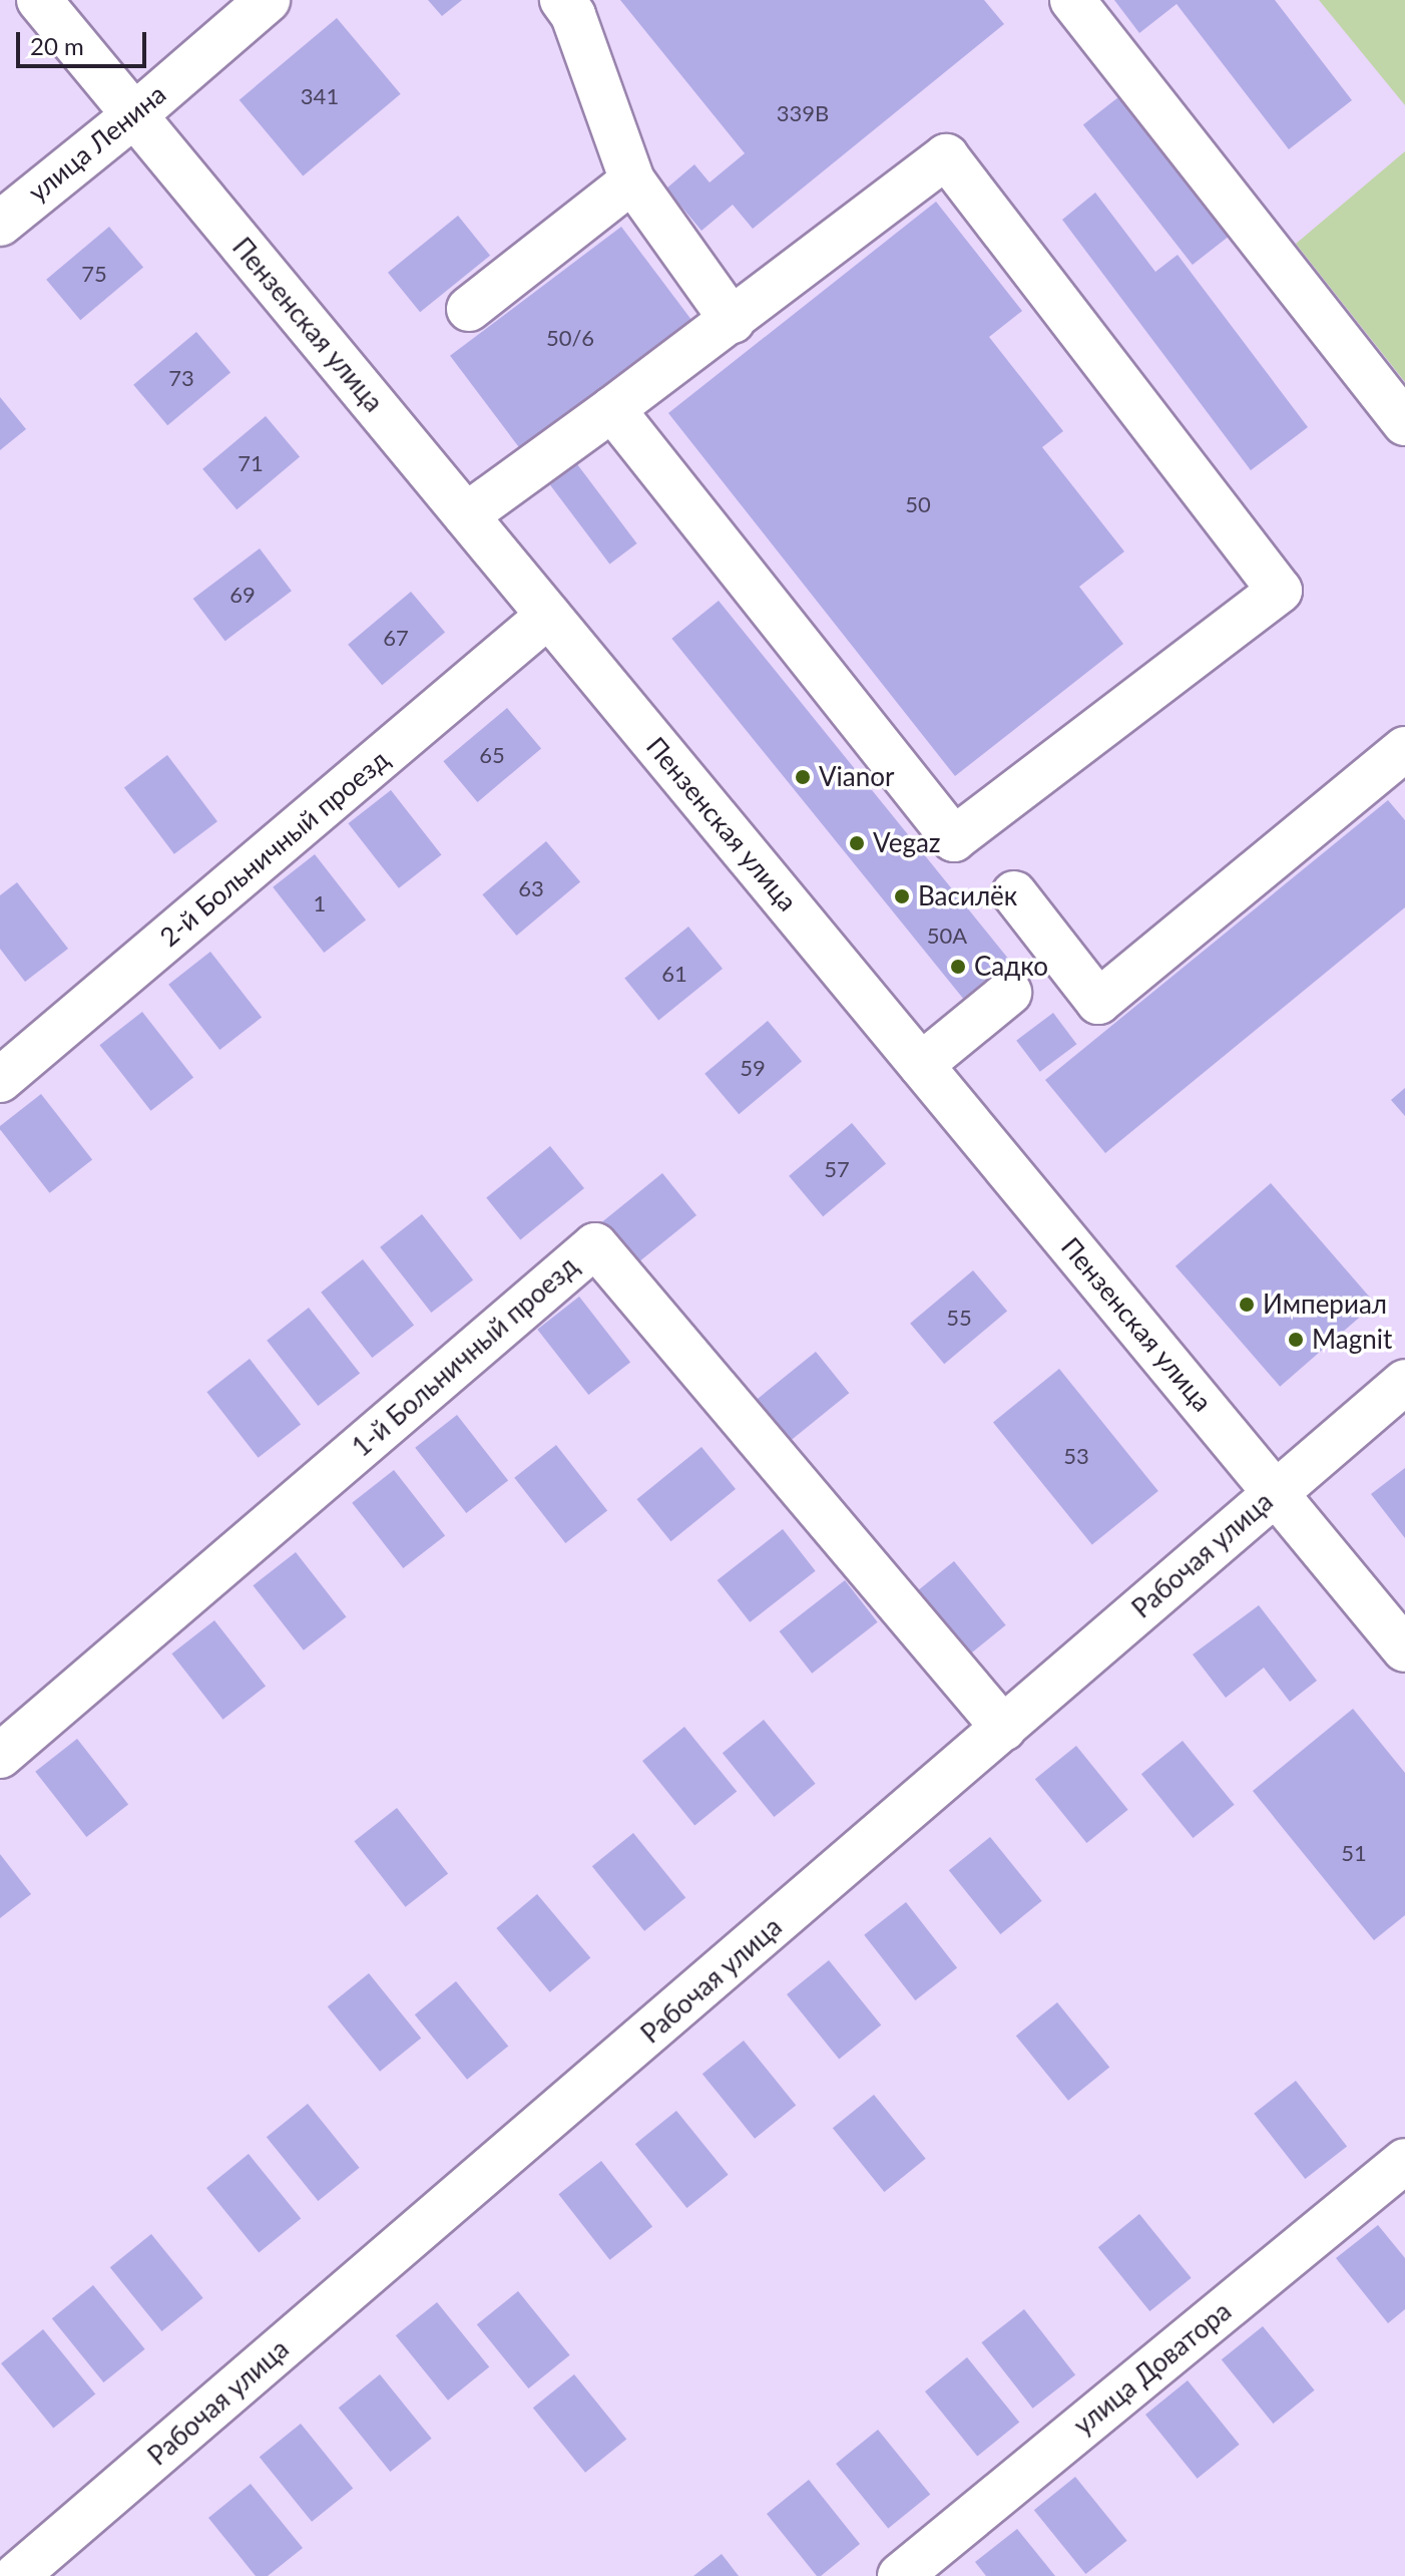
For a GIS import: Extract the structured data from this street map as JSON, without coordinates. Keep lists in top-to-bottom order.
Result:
{
  "streets": {
    "street": [
      "улица Ленина",
      "Пензенская улица",
      "2-й Больничный проезд",
      "1-й Больничный проезд",
      "Рабочая улица",
      "улица Доватора"
    ]
  },
  "crossings": [
    ["улица Ленина", "Пензенская улица"],
    ["Пензенская улица", "2-й Больничный проезд"],
    ["Пензенская улица", "Рабочая улица"],
    ["1-й Больничный проезд", "Рабочая улица"]
  ],
  "places": [
    "Vianor",
    "Vegaz",
    "Василёк",
    "Садко",
    "Империал",
    "Magnit"
  ],
  "house_numbers": [
    "341",
    "339В",
    "75",
    "50/6",
    "73",
    "71",
    "50",
    "69",
    "67",
    "65",
    "63",
    "1",
    "50А",
    "61",
    "59",
    "57",
    "55",
    "53",
    "51"
  ],
  "scale_bar": "20 m"
}
